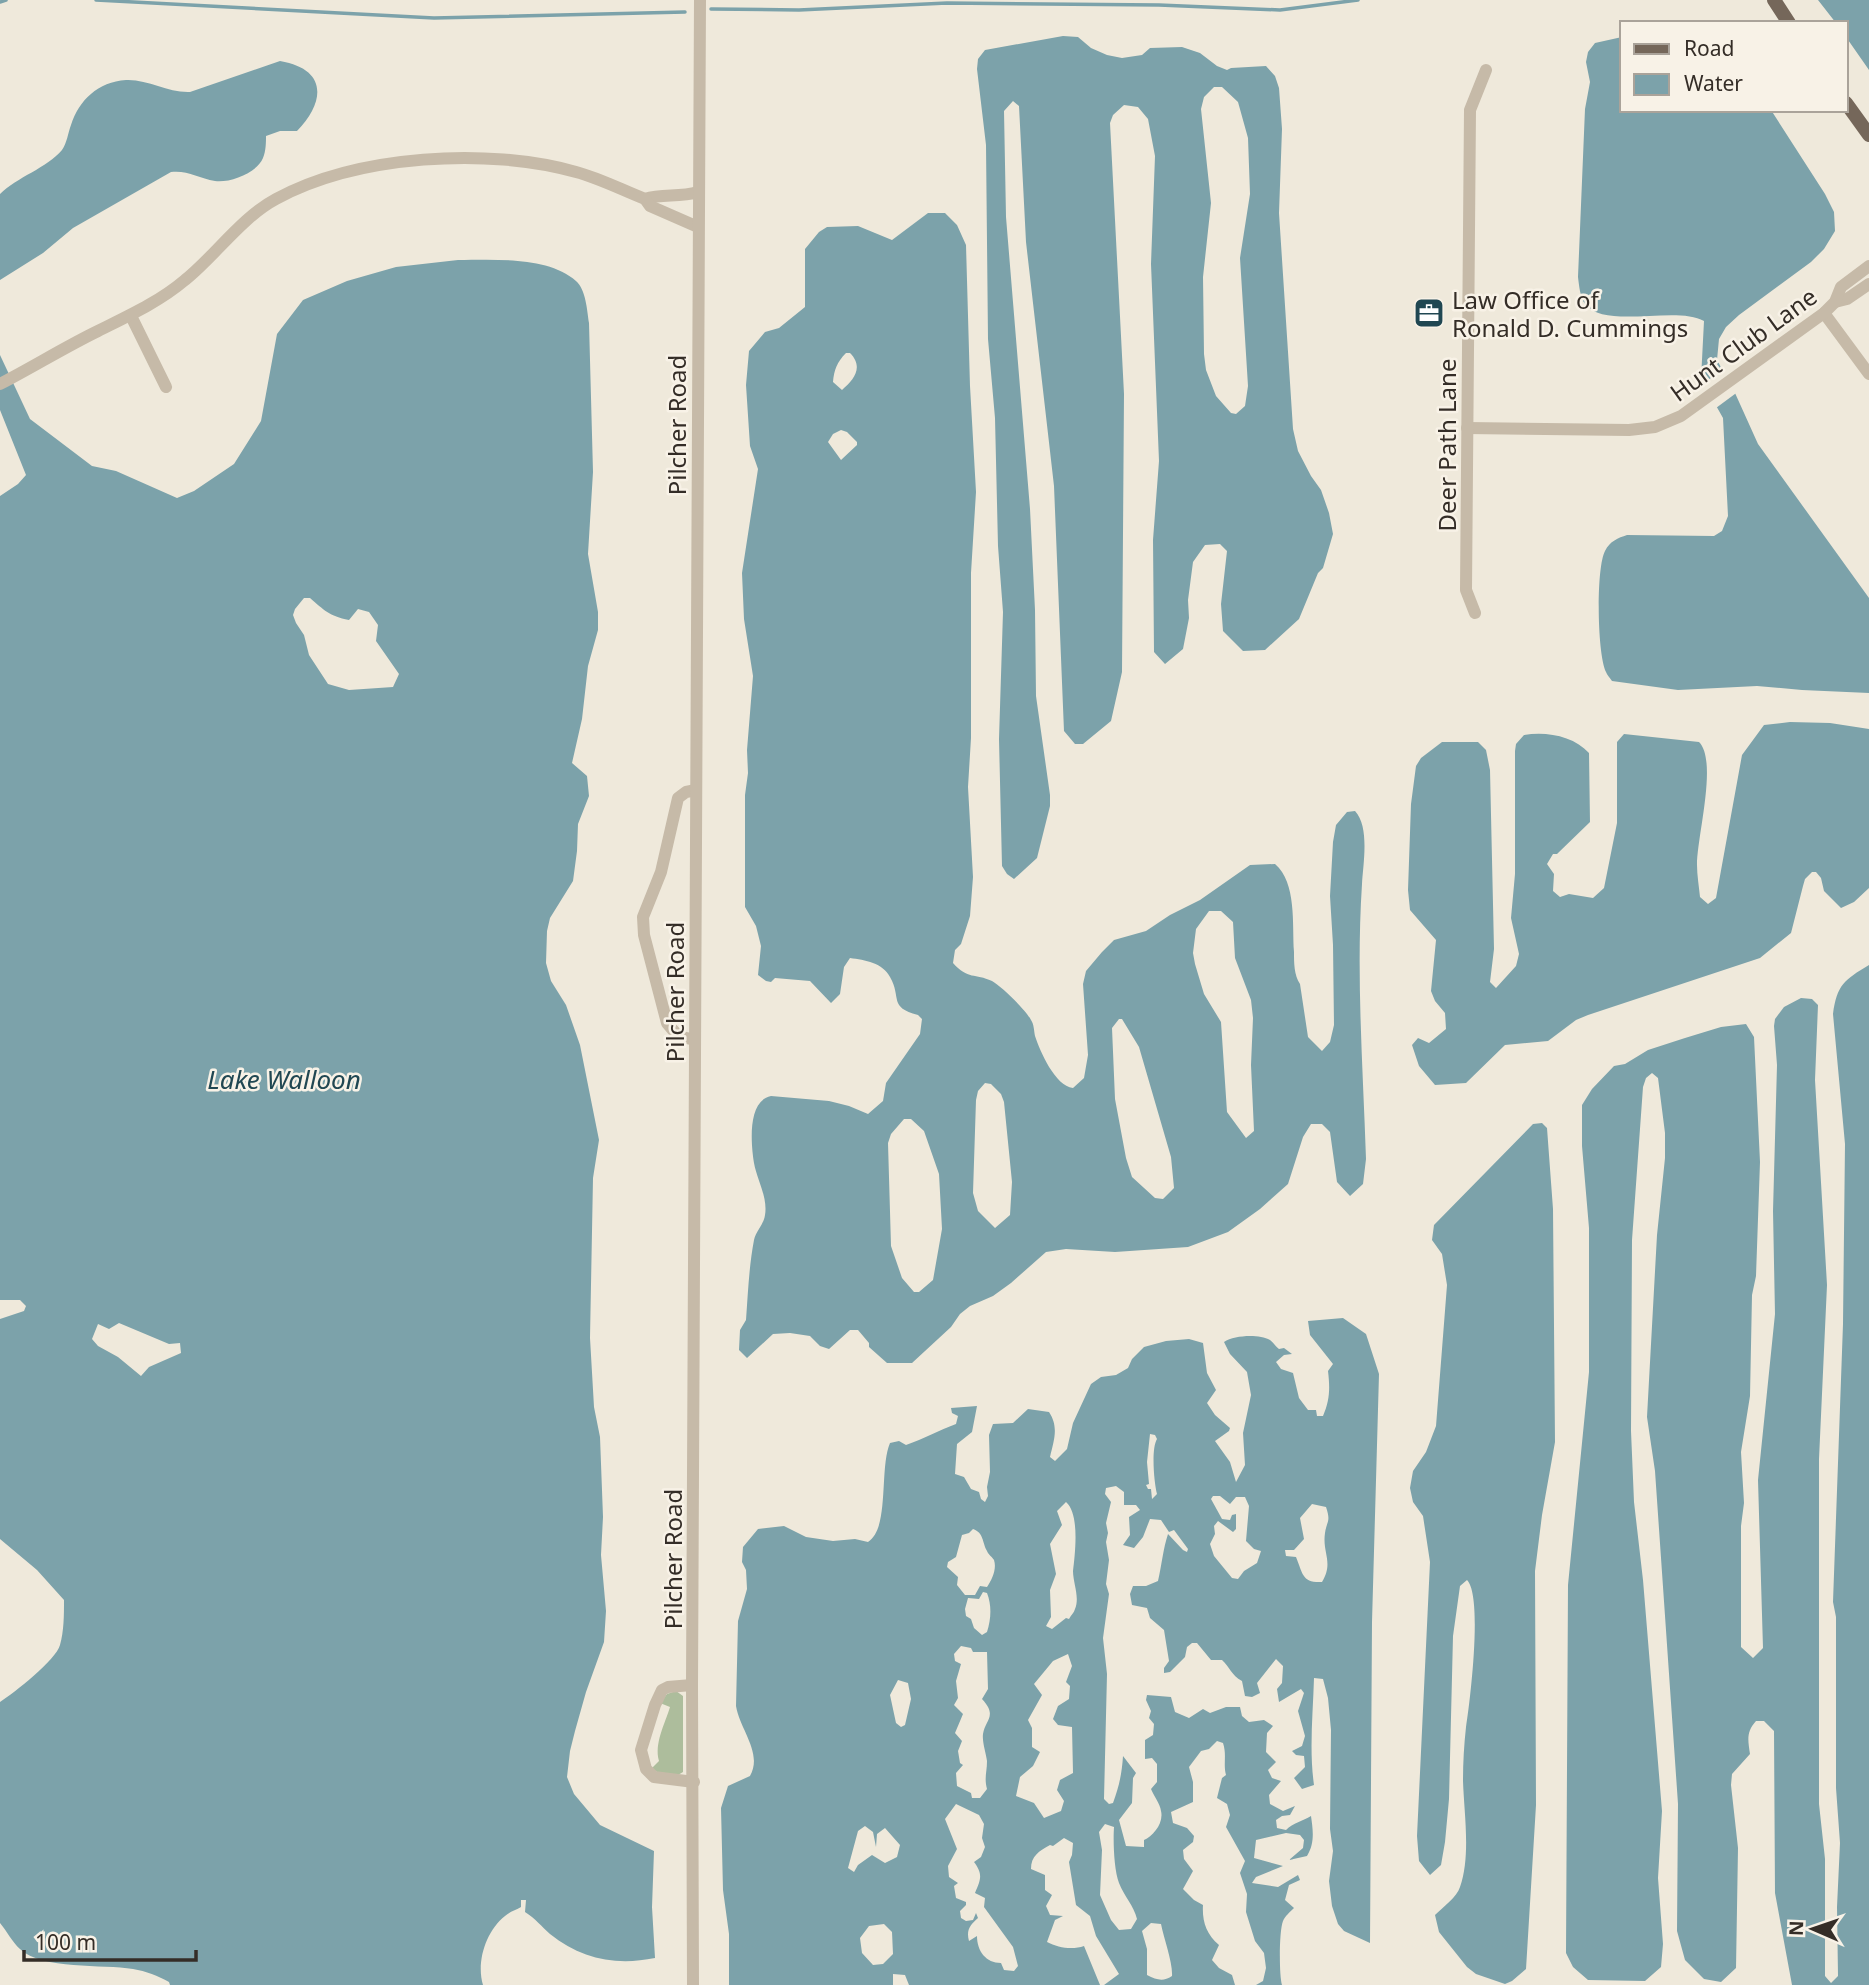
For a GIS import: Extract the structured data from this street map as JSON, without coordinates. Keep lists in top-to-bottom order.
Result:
{
  "streets": {
    "street": ["Hunt Club Lane", "Pilcher Road", "Deer Path Lane"]
  },
  "crossings": [
    ["Hunt Club Lane", "Deer Path Lane"]
  ],
  "water": ["Lake Walloon"],
  "places": {
    "office": ["Law Office of Ronald D. Cummings"]
  },
  "legend": ["Road", "Water"],
  "scale_bar": "100 m",
  "north": "left"
}
